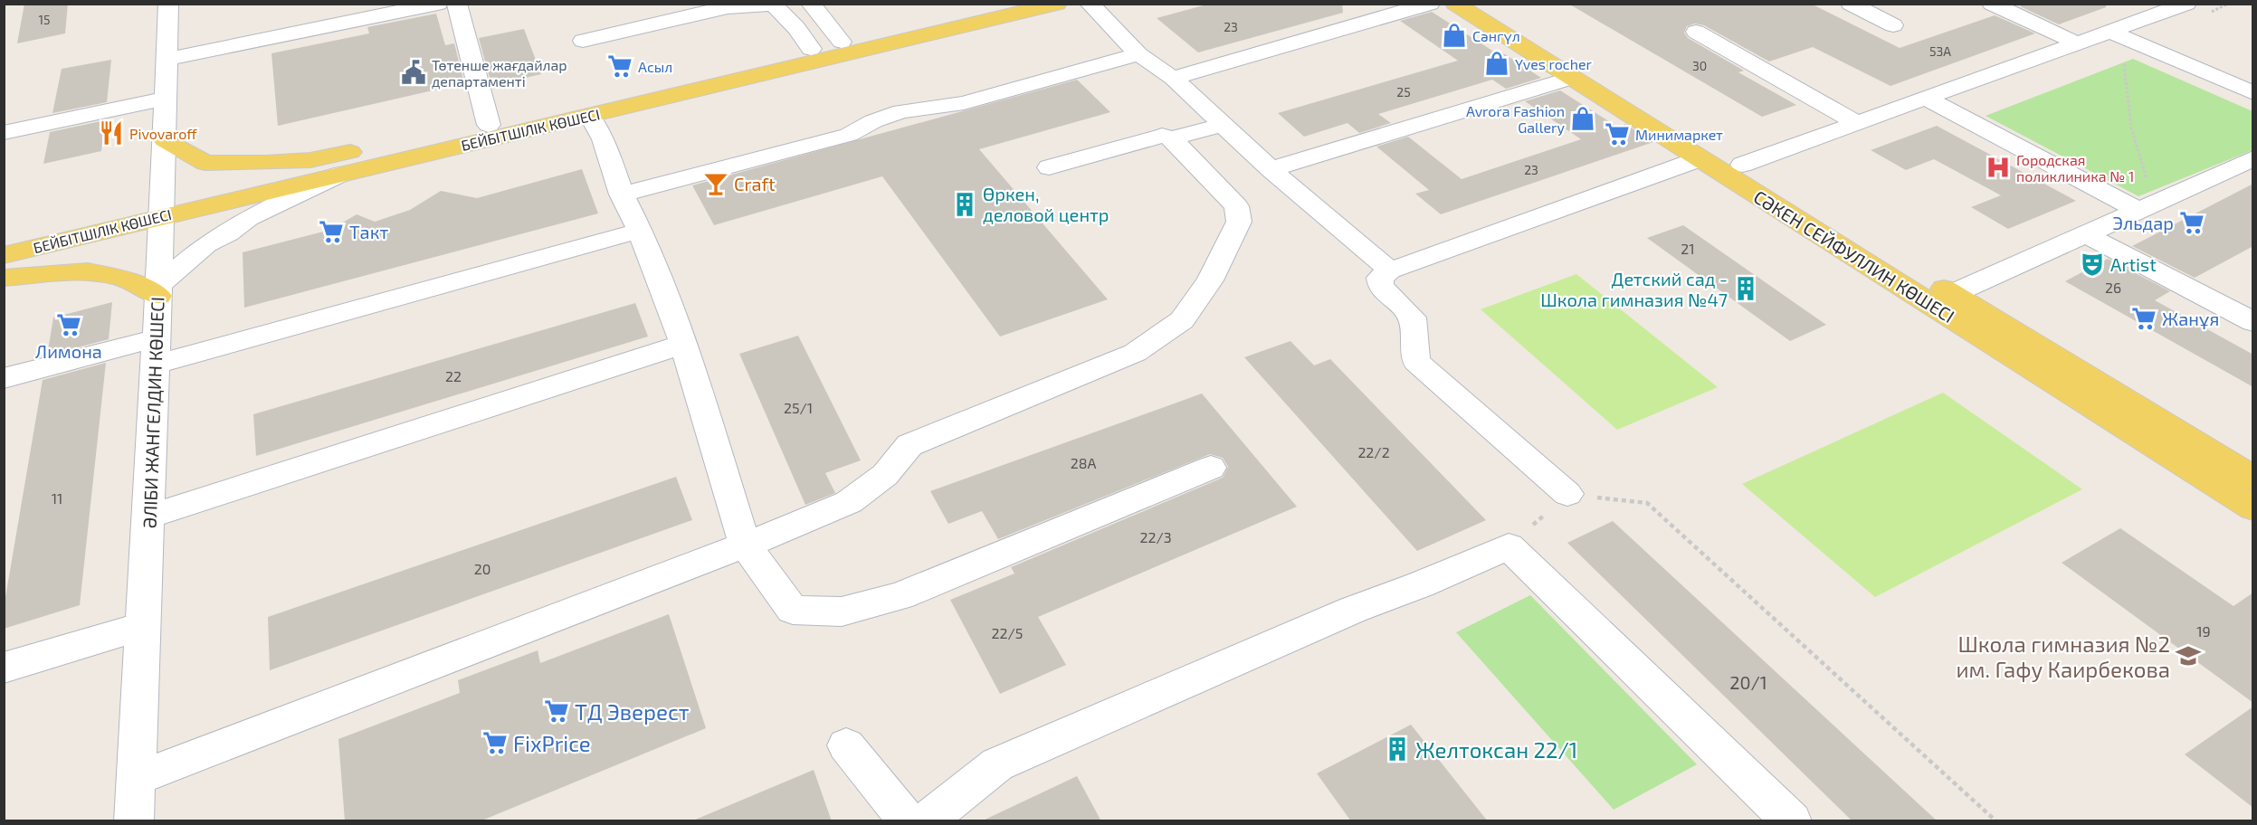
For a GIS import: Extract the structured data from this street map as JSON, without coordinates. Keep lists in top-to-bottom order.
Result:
{
  "streets": {
    "main road": ["БЕЙБІТШІЛІК КӨШЕСІ", "СӘКЕН СЕЙФУЛЛИН КӨШЕСІ"],
    "street": ["ӘЛІБИ ЖАНГЕЛДИН КӨШЕСІ"]
  },
  "crossings": [
    ["БЕЙБІТШІЛІК КӨШЕСІ", "ӘЛІБИ ЖАНГЕЛДИН КӨШЕСІ"]
  ],
  "places": {
    "shop": ["Сәнгүл", "Yves rocher", "Avrora Fashion Gallery"],
    "supermarket": [
      "Асыл",
      "Минимаркет",
      "Эльдар",
      "Такт",
      "Жанұя",
      "Лимона",
      "ТД Эверест",
      "FixPrice"
    ],
    "public building": ["Төтенше жағдайлар департаменті"],
    "restaurant": ["Pivovaroff"],
    "hospital": ["Городская поликлиника № 1"],
    "bar": ["Craft"],
    "building": ["Өркен, деловой центр", "Детский сад - Школа гимназия №47", "Желтоксан 22/1"],
    "theatre": ["Artist"],
    "school or university": ["Школа гимназия №2 им. Гафу Каирбекова"]
  },
  "house_numbers": [
    "15",
    "23",
    "53А",
    "30",
    "25",
    "23",
    "21",
    "26",
    "22",
    "25/1",
    "22/2",
    "28А",
    "11",
    "22/3",
    "20",
    "19",
    "22/5",
    "20/1"
  ]
}
